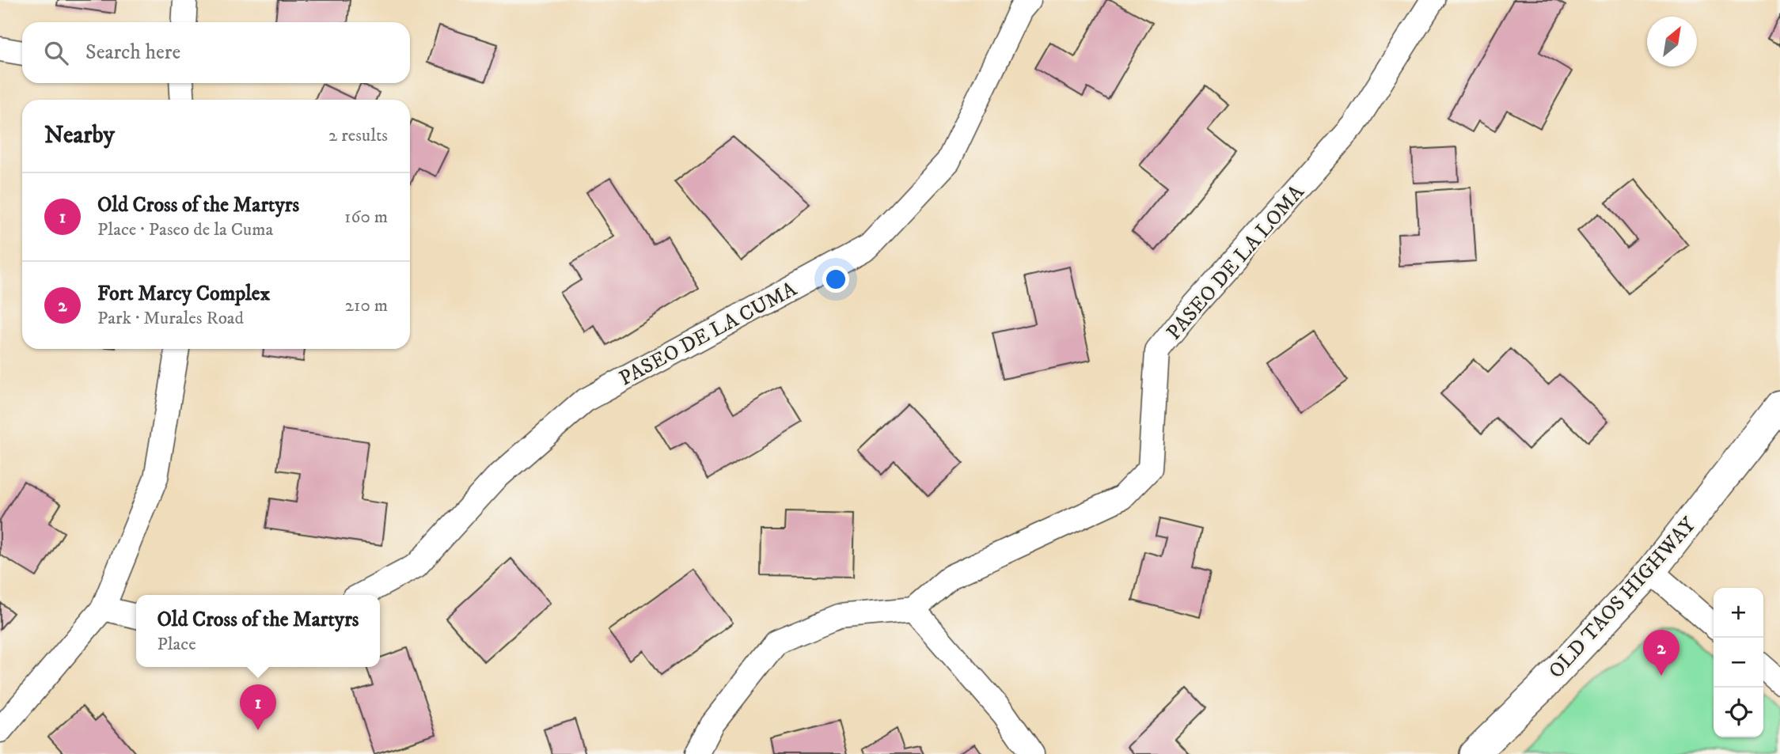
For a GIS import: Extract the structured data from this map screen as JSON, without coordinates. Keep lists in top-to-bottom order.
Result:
{
  "streets": {
    "street": ["PASEO DE LA LOMA", "PASEO DE LA CUMA", "OLD TAOS HIGHWAY"]
  },
  "north": "top right",
  "page": {
    "search": "Search here",
    "heading": ["Nearby", "2 results"],
    "list": [
      {
        "mark": "1",
        "name": "Old Cross of the Martyrs",
        "note": "Place · Paseo de la Cuma",
        "value": "160 m"
      },
      {
        "mark": "2",
        "name": "Fort Marcy Complex",
        "note": "Park · Murales Road",
        "value": "210 m"
      }
    ],
    "map_buttons": ["+", "−"],
    "popup": ["Old Cross of the Martyrs", "Place"],
    "pins": ["2", "1"]
  }
}
